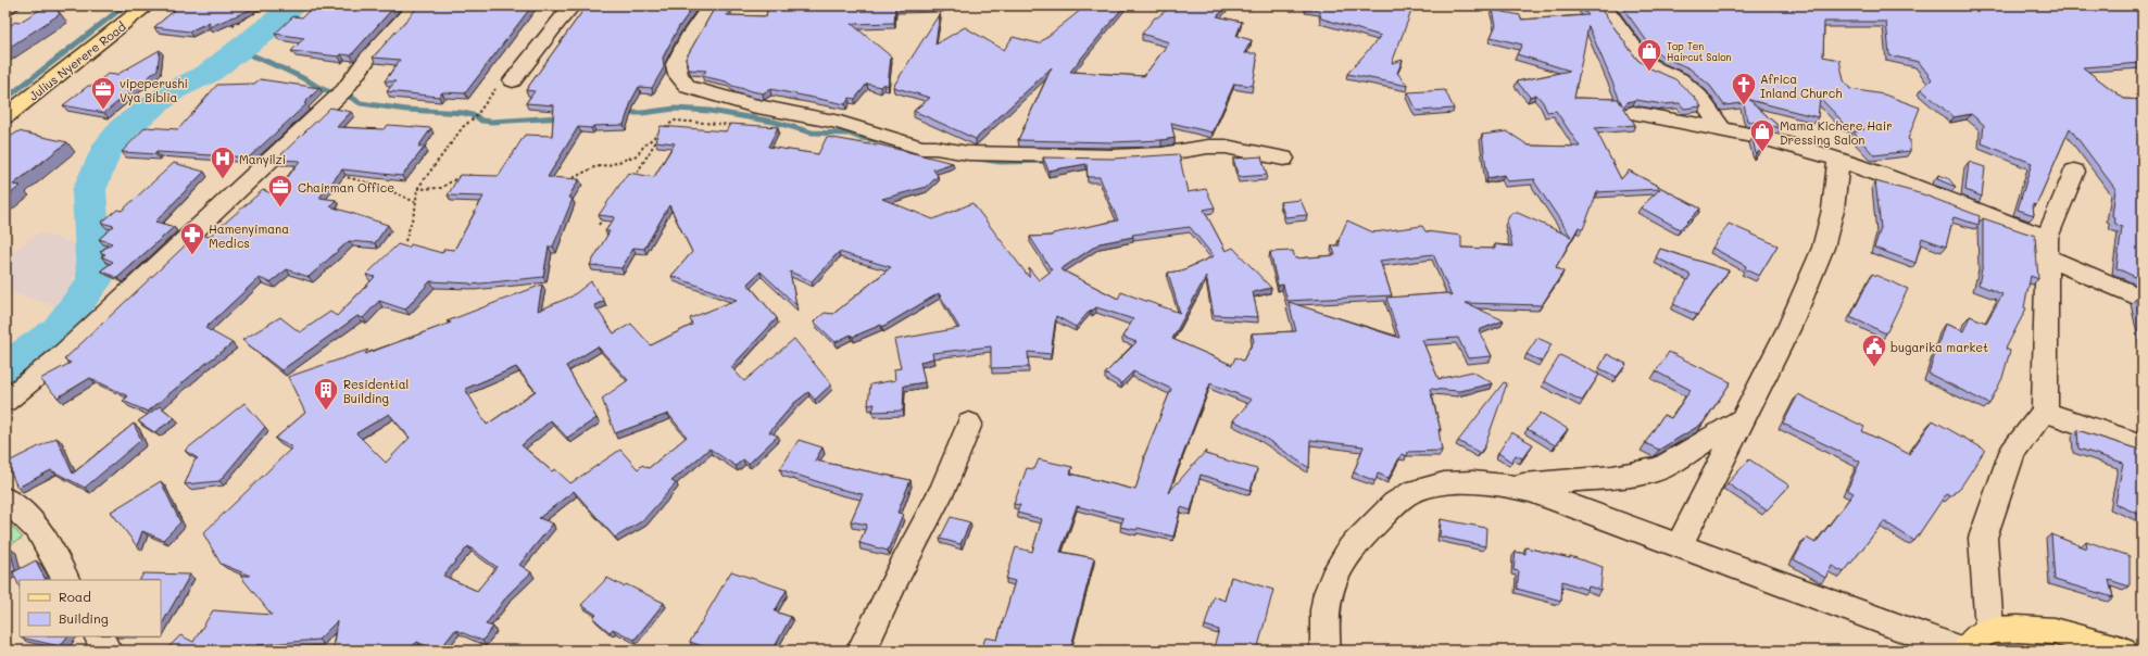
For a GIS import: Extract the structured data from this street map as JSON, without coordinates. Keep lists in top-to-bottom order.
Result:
{
  "streets": {
    "main road": ["Julius Nyerere Road"]
  },
  "places": {
    "shop": ["Top Ten Haircut Salon", "Mama Kichere Hair Dressing Salon"],
    "church": ["Africa Inland Church"],
    "office": ["vipeperushi Vya Biblia", "Chairman Office"],
    "hospital": ["Manyilzi"],
    "pharmacy": ["Hamenyimana Medics"],
    "public building": ["bugarika market"],
    "building": ["Residential Building"]
  },
  "legend": ["Road", "Building"]
}
